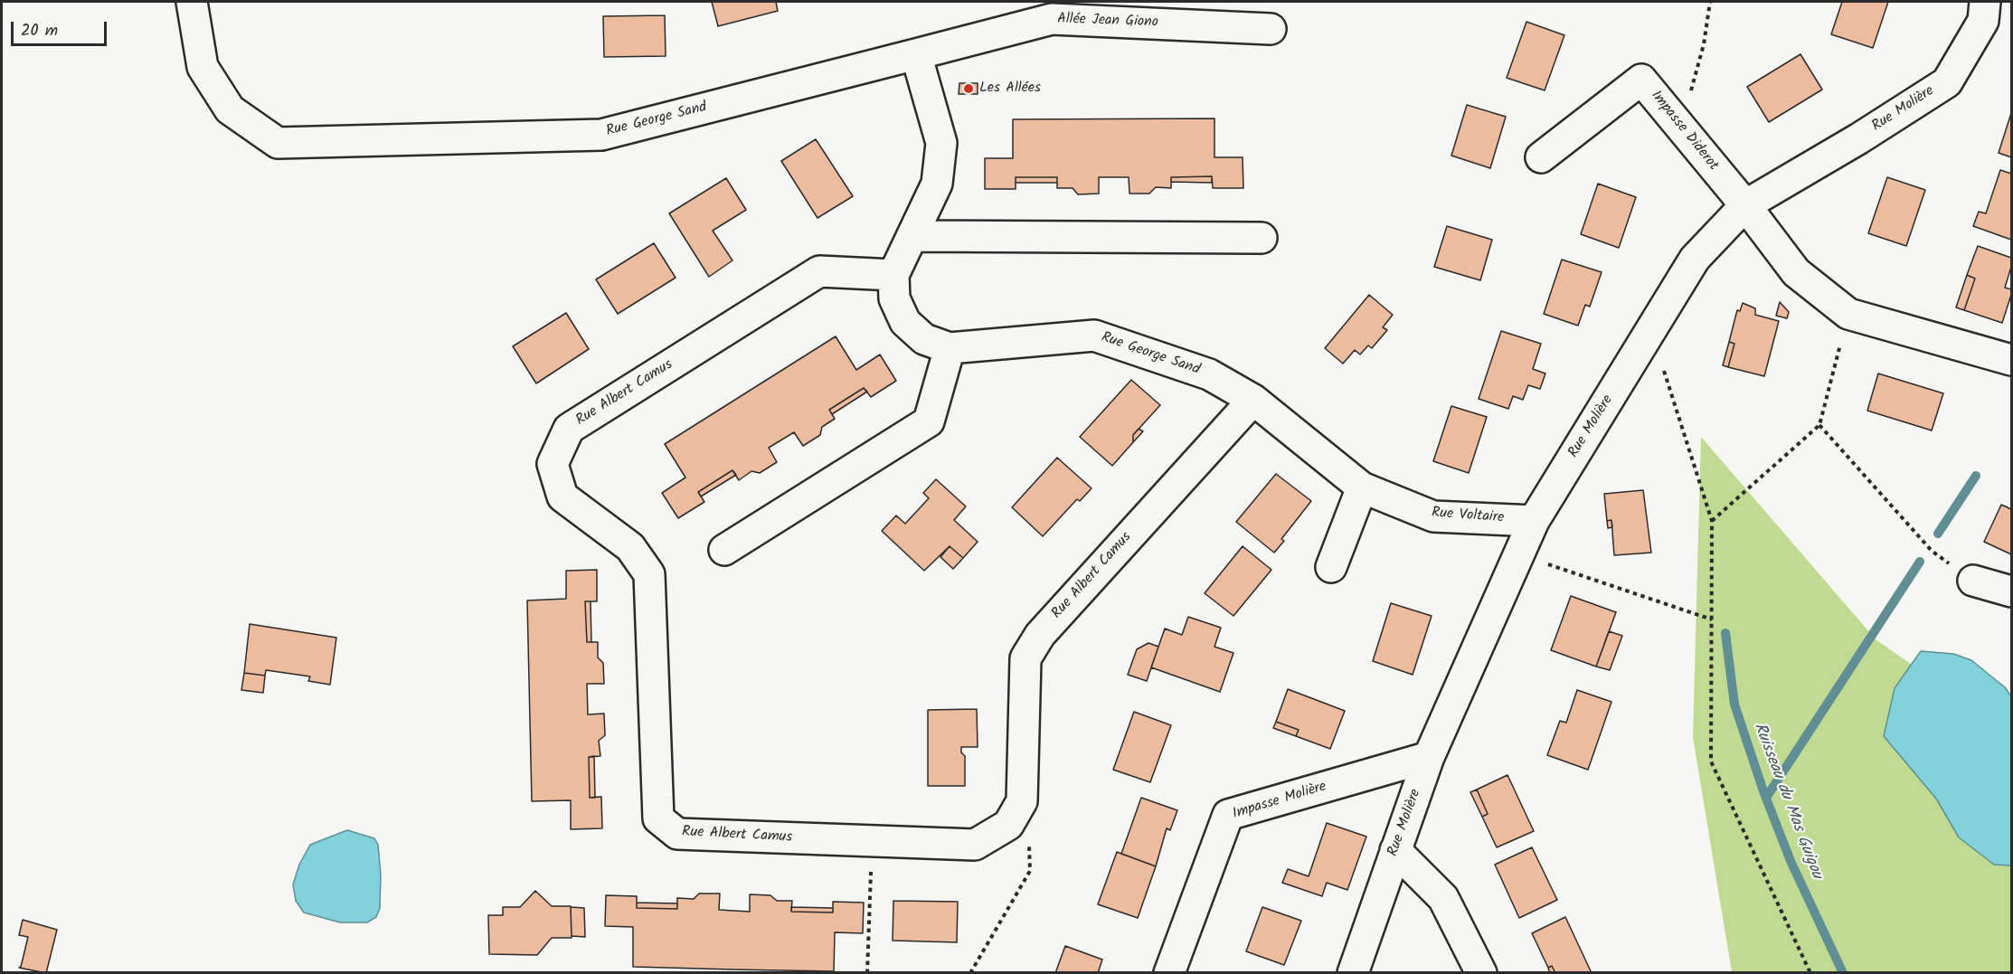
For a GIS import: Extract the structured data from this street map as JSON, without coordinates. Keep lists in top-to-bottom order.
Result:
{
  "streets": {
    "street": [
      "Allée Jean Giono",
      "Rue Molière",
      "Rue George Sand",
      "Impasse Diderot",
      "Rue Albert Camus",
      "Rue Voltaire",
      "Impasse Molière"
    ]
  },
  "crossings": [
    ["Allée Jean Giono", "Rue George Sand"],
    ["Rue Molière", "Impasse Diderot"],
    ["Rue Molière", "Rue Voltaire"],
    ["Rue Molière", "Impasse Molière"],
    ["Rue George Sand", "Rue Albert Camus"],
    ["Rue George Sand", "Rue Voltaire"]
  ],
  "water": ["Ruisseau du Mas Guigou"],
  "places": ["Les Allées"],
  "scale_bar": "20 m"
}
